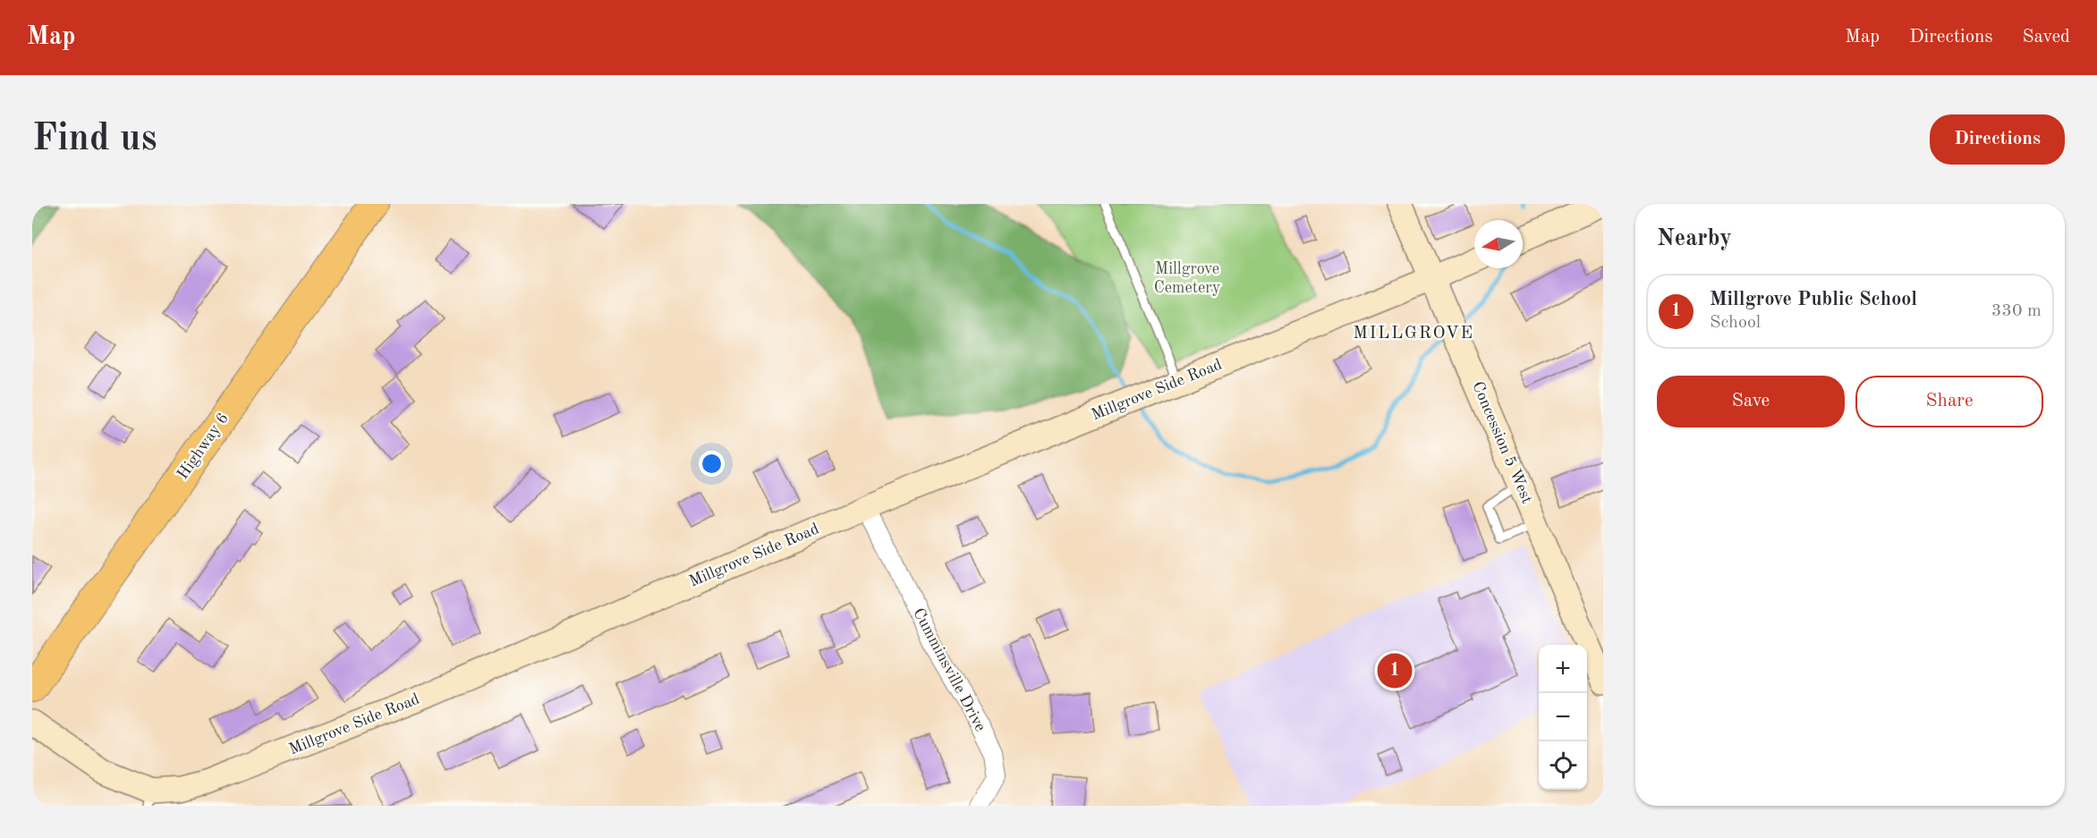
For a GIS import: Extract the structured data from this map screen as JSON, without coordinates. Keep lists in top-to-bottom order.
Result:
{
  "streets": {
    "highway": ["Highway 6"],
    "main road": ["Millgrove Side Road", "Concession 5 West"],
    "street": ["Cumminsville Drive"]
  },
  "crossings": [
    ["Millgrove Side Road", "Concession 5 West"],
    ["Millgrove Side Road", "Cumminsville Drive"]
  ],
  "districts": ["MILLGROVE"],
  "parks": ["Millgrove Cemetery"],
  "north": "left",
  "page": {
    "header": "Map",
    "nav": ["Map", "Directions", "Saved"],
    "buttons": [
      "Directions",
      ["Save", "Share"]
    ],
    "title": "Find us",
    "heading": "Nearby",
    "list": [
      {
        "mark": "1",
        "name": "Millgrove Public School",
        "note": "School",
        "value": "330 m"
      }
    ],
    "map_buttons": ["+", "−"],
    "pins": "1"
  }
}
